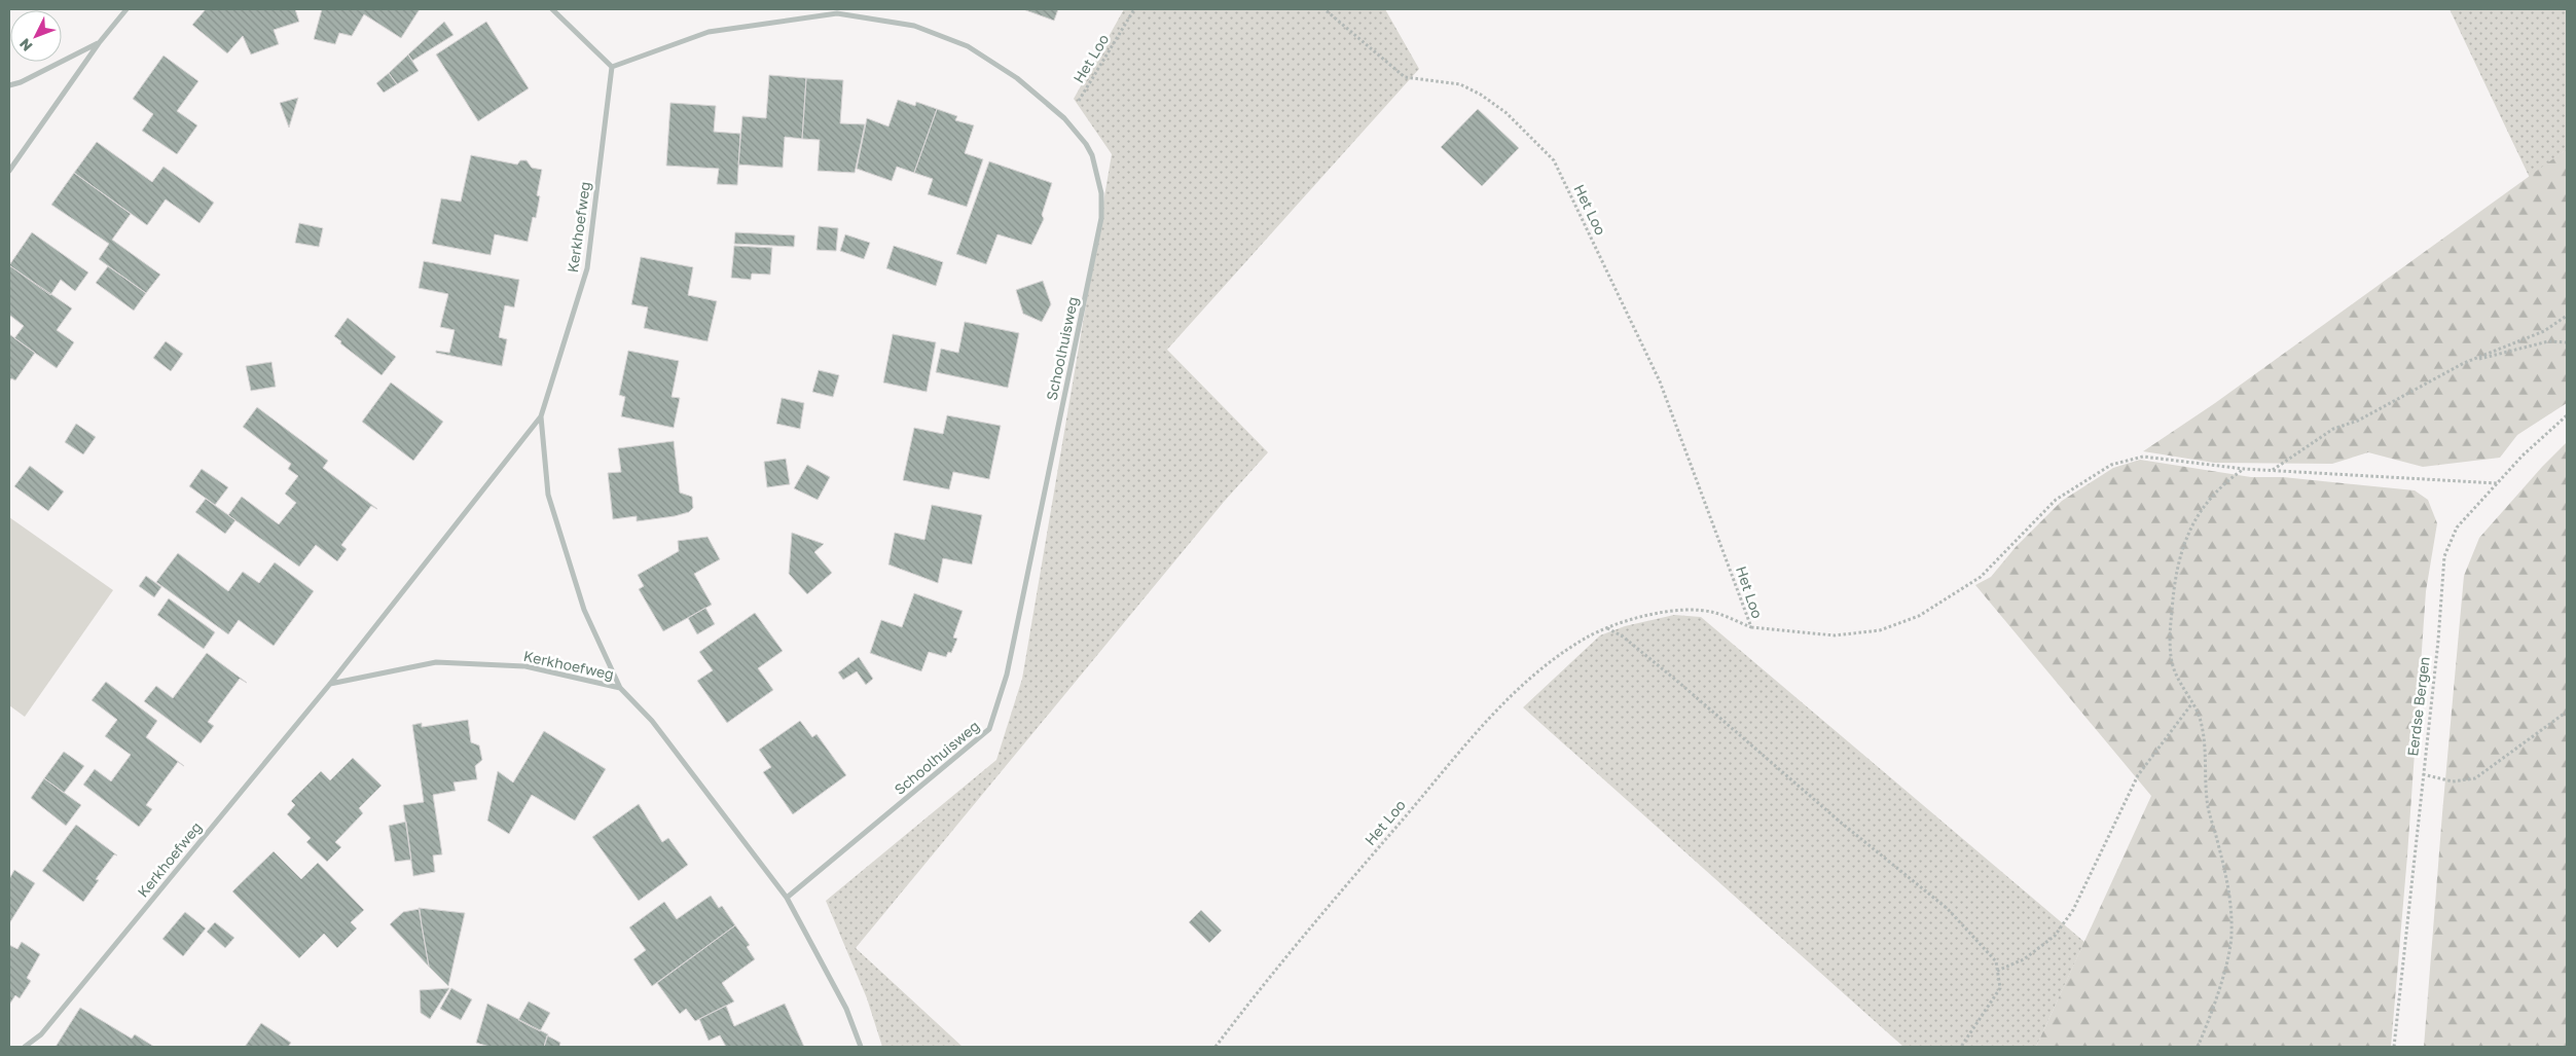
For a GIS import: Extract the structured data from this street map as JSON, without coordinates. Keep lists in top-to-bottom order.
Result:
{
  "streets": {
    "street": ["Kerkhoefweg", "Schoolhuisweg"],
    "path": ["Het Loo", "Eerdse Bergen"]
  },
  "crossings": [
    ["Het Loo", "Schoolhuisweg"],
    ["Kerkhoefweg", "Schoolhuisweg"]
  ],
  "north": "bottom left"
}
